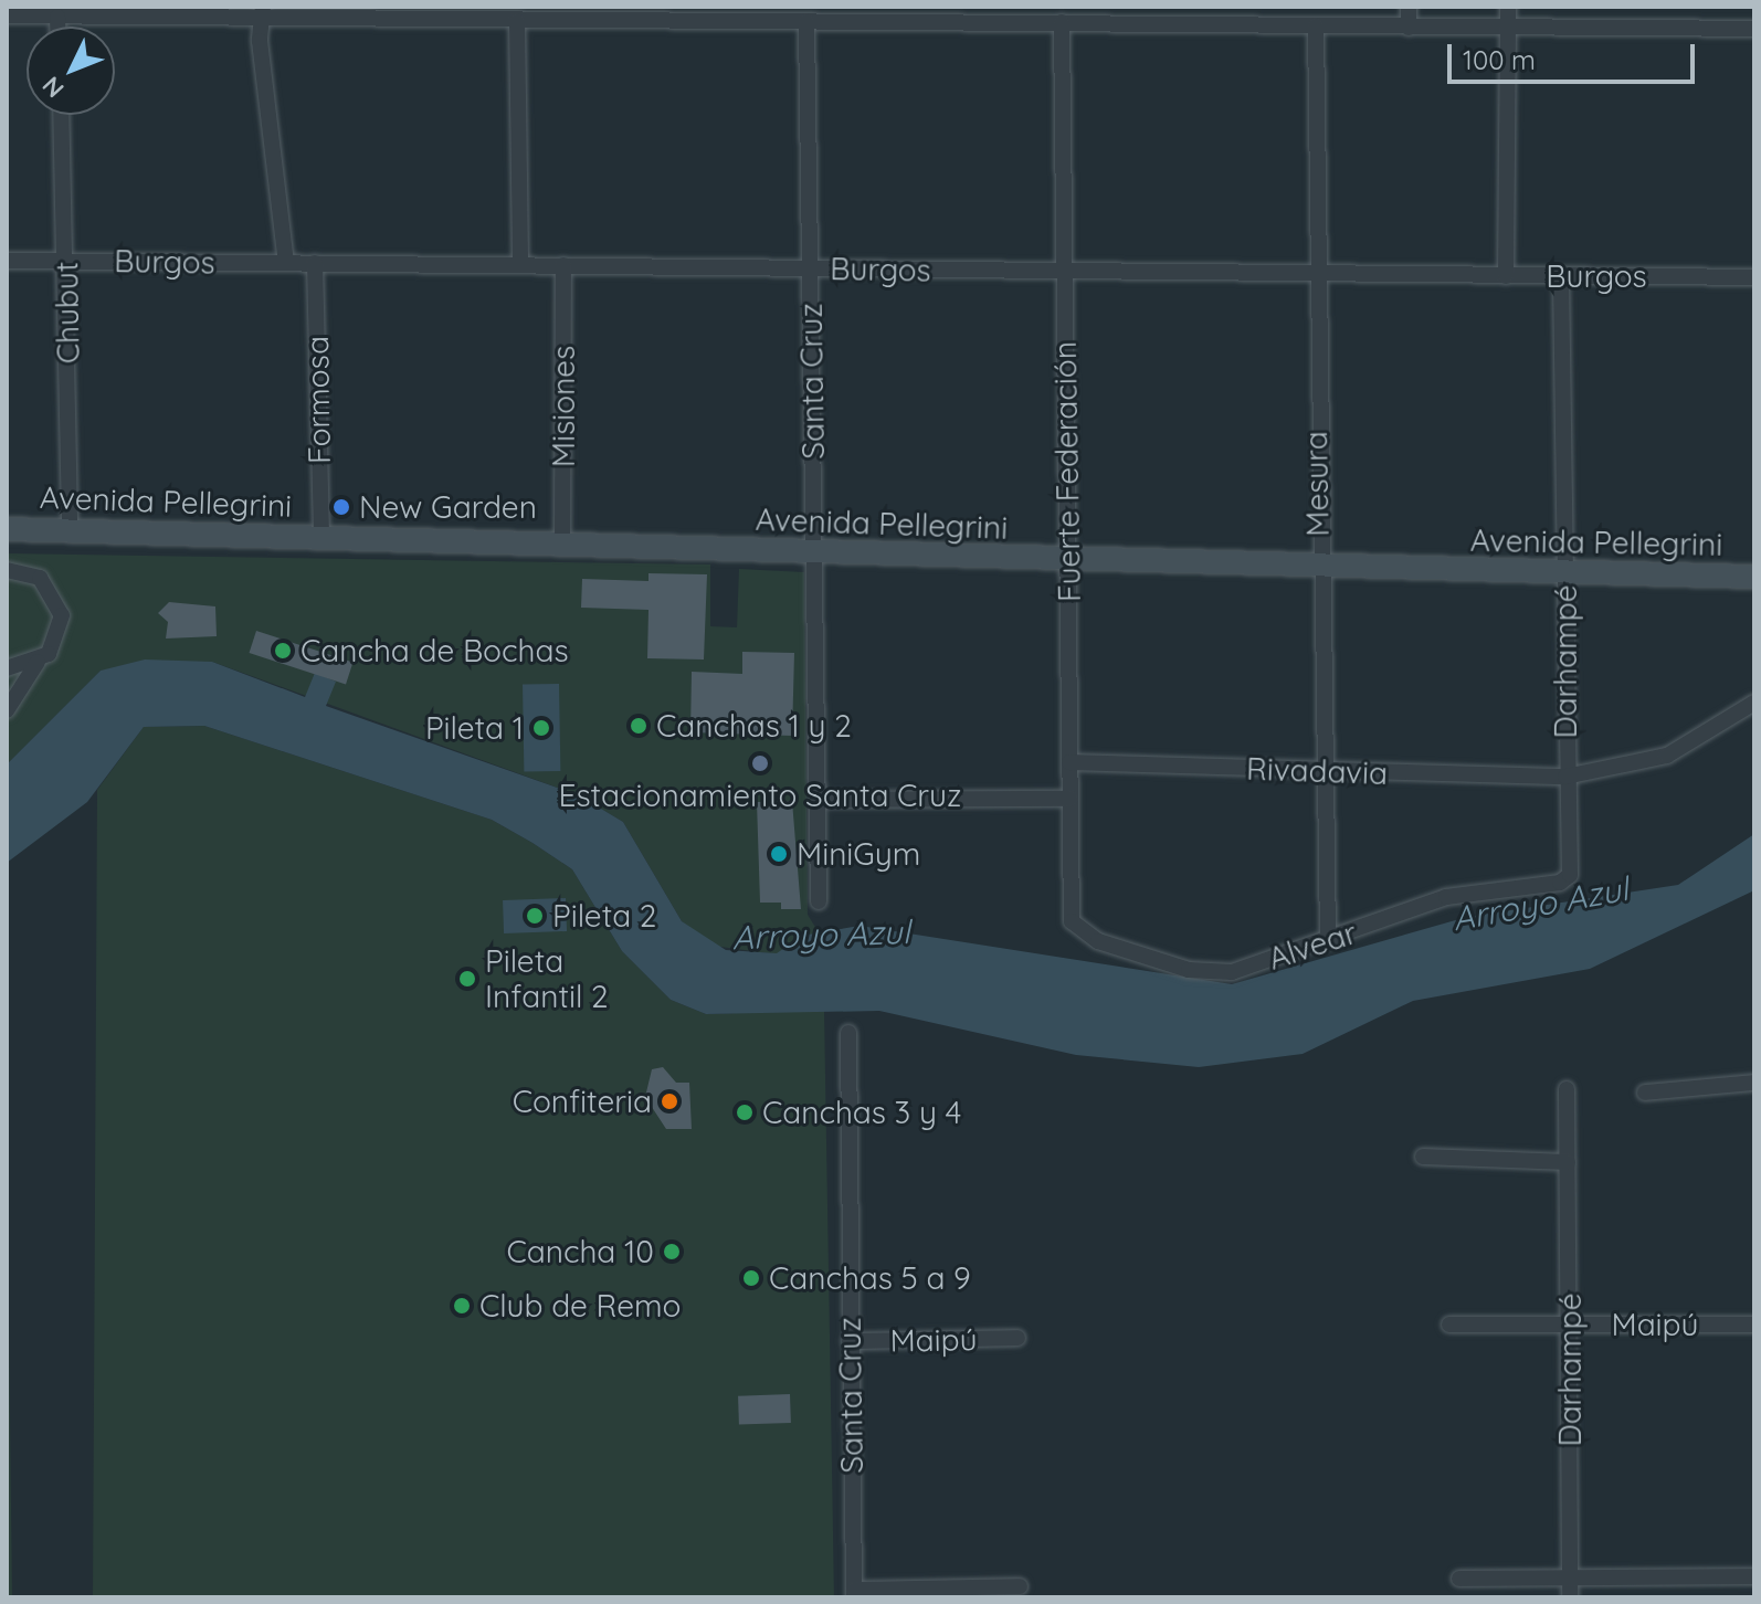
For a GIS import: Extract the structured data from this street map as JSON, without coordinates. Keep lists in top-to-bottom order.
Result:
{
  "streets": {
    "main road": ["Avenida Pellegrini"],
    "street": [
      "Burgos",
      "Chubut",
      "Santa Cruz",
      "Formosa",
      "Misiones",
      "Fuerte Federación",
      "Mesura",
      "Darhampé",
      "Rivadavia",
      "Alvear",
      "Maipú"
    ]
  },
  "crossings": [
    ["Burgos", "Chubut"],
    ["Burgos", "Santa Cruz"],
    ["Burgos", "Formosa"],
    ["Burgos", "Misiones"],
    ["Burgos", "Fuerte Federación"],
    ["Burgos", "Mesura"],
    ["Burgos", "Darhampé"],
    ["Chubut", "Avenida Pellegrini"],
    ["Santa Cruz", "Avenida Pellegrini"],
    ["Santa Cruz", "Maipú"],
    ["Formosa", "Avenida Pellegrini"],
    ["Misiones", "Avenida Pellegrini"],
    ["Fuerte Federación", "Avenida Pellegrini"],
    ["Fuerte Federación", "Rivadavia"],
    ["Fuerte Federación", "Alvear"],
    ["Mesura", "Avenida Pellegrini"],
    ["Mesura", "Rivadavia"],
    ["Mesura", "Alvear"],
    ["Avenida Pellegrini", "Darhampé"],
    ["Darhampé", "Rivadavia"],
    ["Darhampé", "Alvear"],
    ["Darhampé", "Maipú"]
  ],
  "water": ["Arroyo Azul"],
  "places": [
    "New Garden",
    "Cancha de Bochas",
    "Canchas 1 y 2",
    "Pileta 1",
    "Estacionamiento Santa Cruz",
    "MiniGym",
    "Pileta 2",
    "Pileta Infantil 2",
    "Confiteria",
    "Canchas 3 y 4",
    "Cancha 10",
    "Canchas 5 a 9",
    "Club de Remo"
  ],
  "scale_bar": "100 m",
  "north": "bottom left"
}
